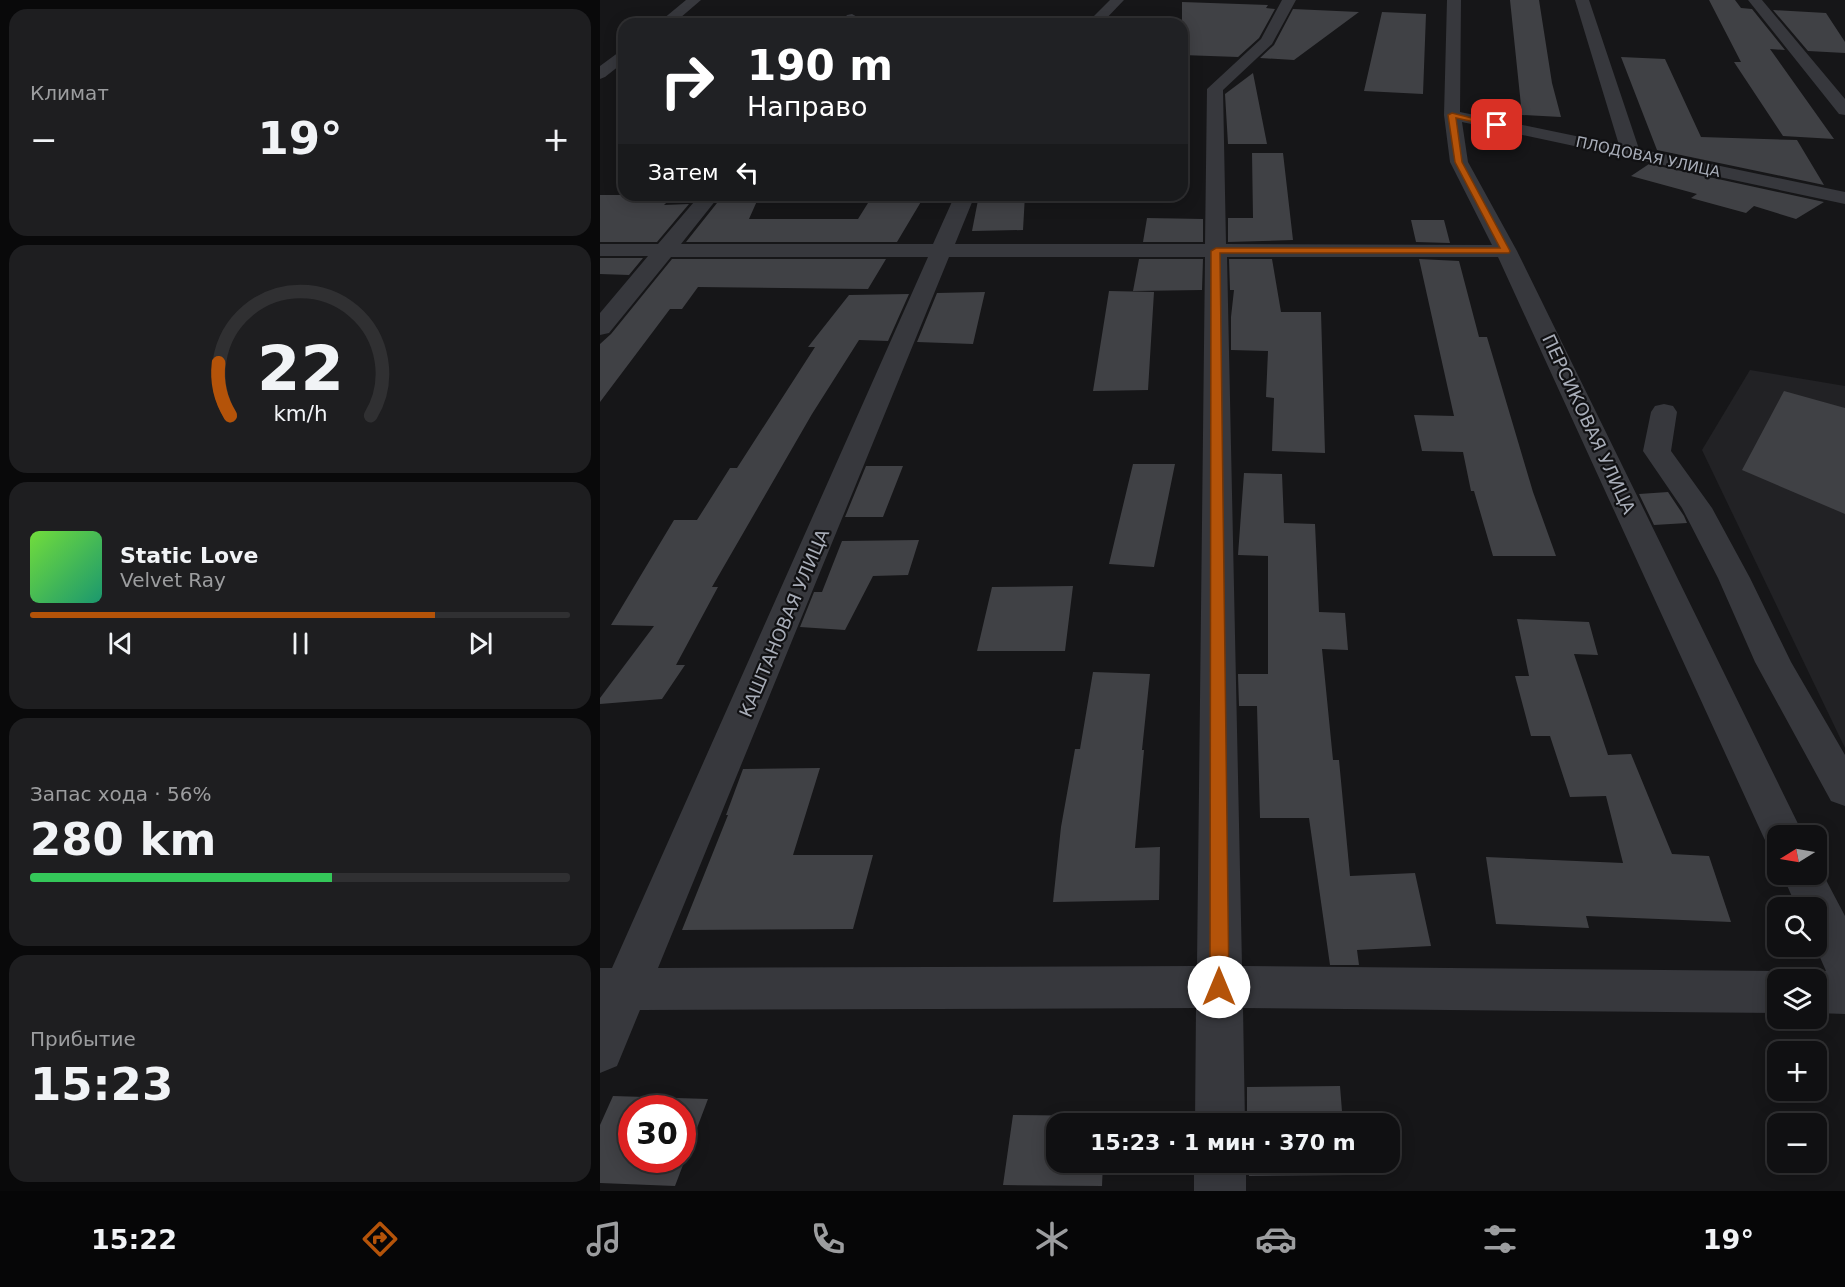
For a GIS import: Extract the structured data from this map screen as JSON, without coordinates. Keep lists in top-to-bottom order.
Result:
{
  "streets": {
    "street": ["ПЛОДОВАЯ УЛИЦА", "ПЕРСИКОВАЯ УЛИЦА", "КАШТАНОВАЯ УЛИЦА"]
  },
  "crossings": [
    ["ПЛОДОВАЯ УЛИЦА", "ПЕРСИКОВАЯ УЛИЦА"]
  ],
  "north": "left",
  "page": {
    "tile": [
      "Климат",
      ["Запас хода · 56%", "280 km"],
      ["Прибытие", "15:23"]
    ],
    "turn": ["190 m", "Направо"],
    "heat": ["−", "19°", "+"],
    "then": "Затем",
    "song": ["Static Love", "Velvet Ray"],
    "map_buttons": ["+", "−"],
    "limit": "30",
    "trip": "15:23 · 1 мин · 370 m",
    "tabs": ["15:22", "19°"],
    "gauge": ["22", "km/h"]
  }
}
